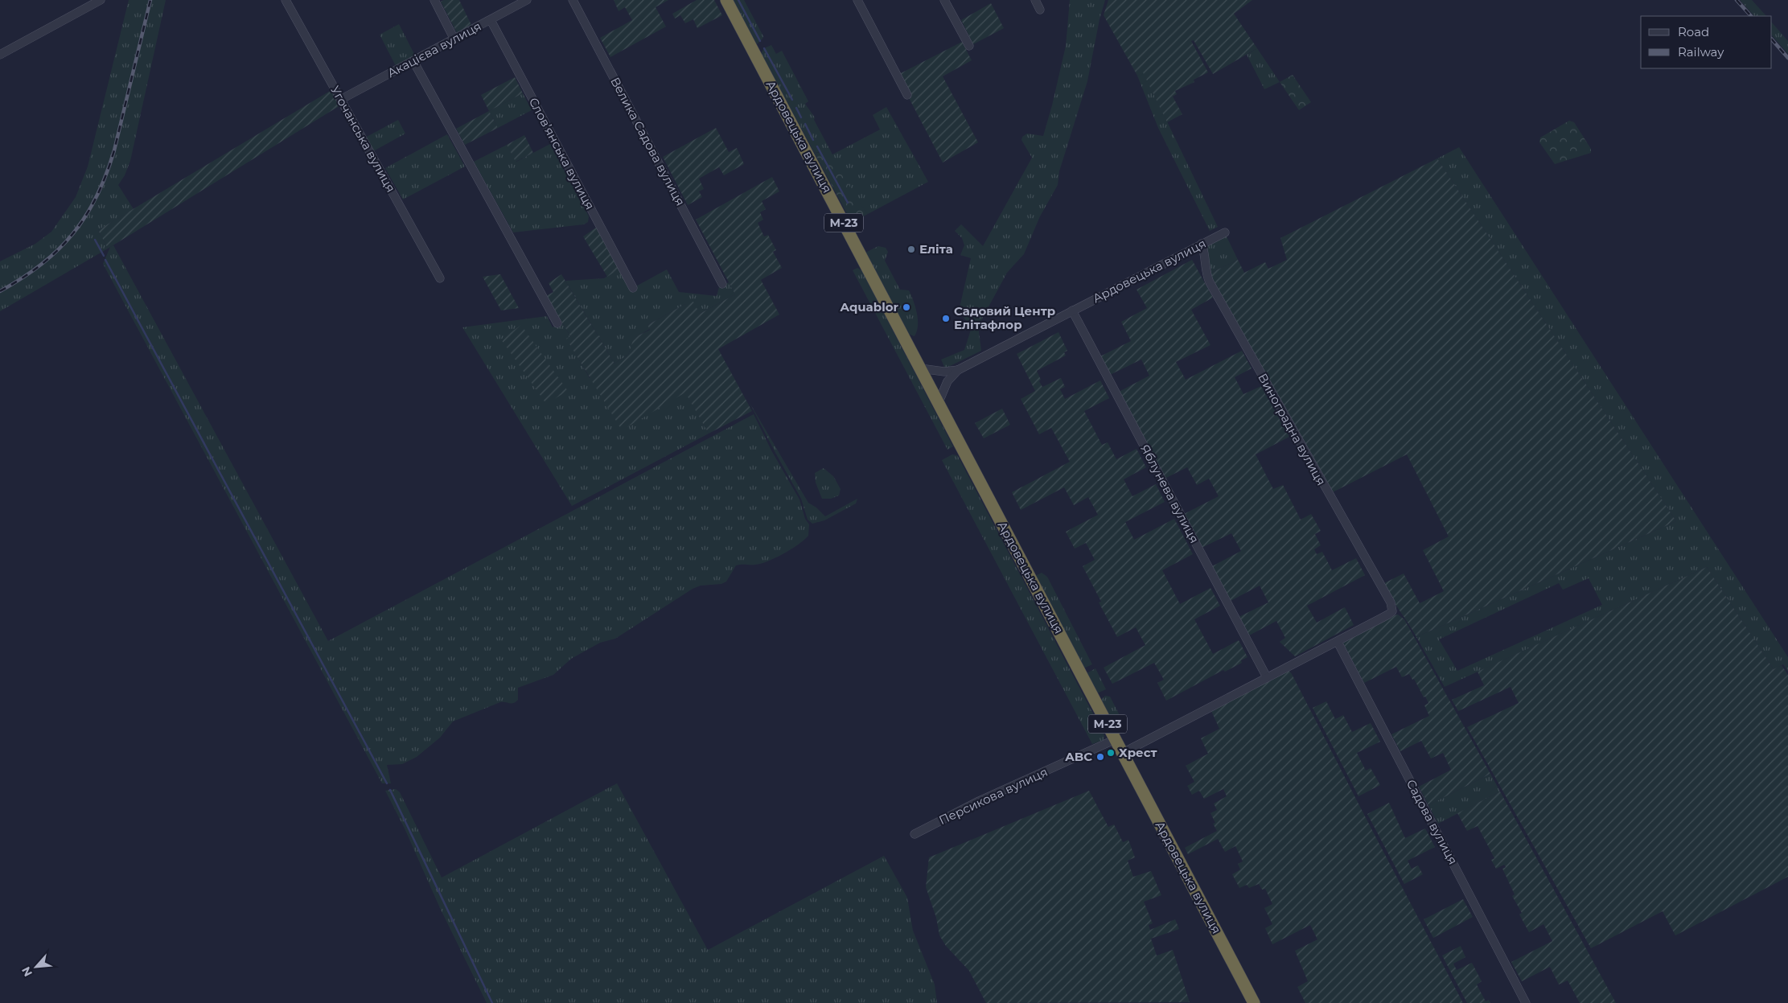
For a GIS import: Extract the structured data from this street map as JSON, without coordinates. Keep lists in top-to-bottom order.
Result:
{
  "streets": {
    "highway": ["Ардовецька вулиця", "М-23"],
    "street": [
      "Акацієва вулиця",
      "Угочанська вулиця",
      "Велика Садова вулиця",
      "Словʼянська вулиця",
      "Виноградна вулиця",
      "Яблунева вулиця",
      "Персикова вулиця",
      "Садова вулиця"
    ]
  },
  "crossings": [
    ["Акацієва вулиця", "Угочанська вулиця"],
    ["Акацієва вулиця", "Словʼянська вулиця"],
    ["Ардовецька вулиця", "Виноградна вулиця"],
    ["Ардовецька вулиця", "Яблунева вулиця"],
    ["Ардовецька вулиця", "Персикова вулиця"],
    ["Виноградна вулиця", "Садова вулиця"]
  ],
  "places": [
    "Еліта",
    "Aquablor",
    "Садовий Центр Елітафлор",
    "Хрест",
    "ABC"
  ],
  "legend": ["Road", "Railway"],
  "north": "bottom left"
}
